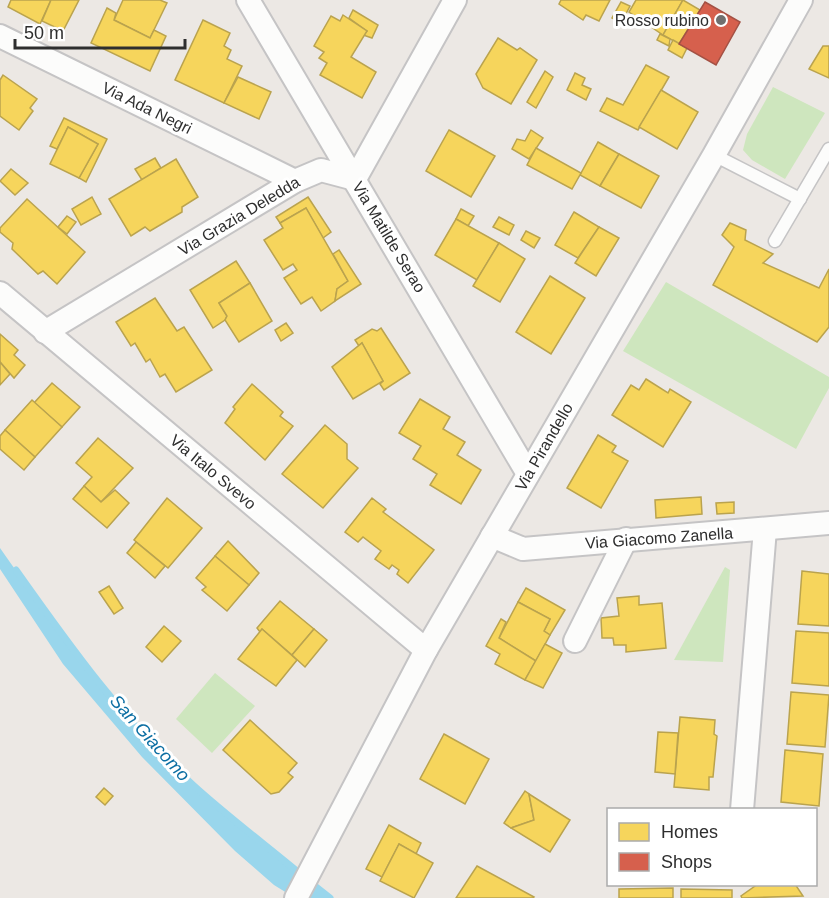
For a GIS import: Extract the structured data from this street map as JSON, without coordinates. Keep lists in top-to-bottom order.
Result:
{
  "streets": {
    "street": [
      "Via Ada Negri",
      "Via Grazia Deledda",
      "Via Matilde Serao",
      "Via Pirandello",
      "Via Italo Svevo",
      "Via Giacomo Zanella"
    ]
  },
  "crossings": [
    ["Via Ada Negri", "Via Grazia Deledda"],
    ["Via Grazia Deledda", "Via Matilde Serao"],
    ["Via Grazia Deledda", "Via Italo Svevo"],
    ["Via Matilde Serao", "Via Pirandello"],
    ["Via Pirandello", "Via Italo Svevo"],
    ["Via Pirandello", "Via Giacomo Zanella"]
  ],
  "water": ["San Giacomo"],
  "places": ["Rosso rubino"],
  "legend": ["Homes", "Shops"],
  "scale_bar": "50 m"
}
